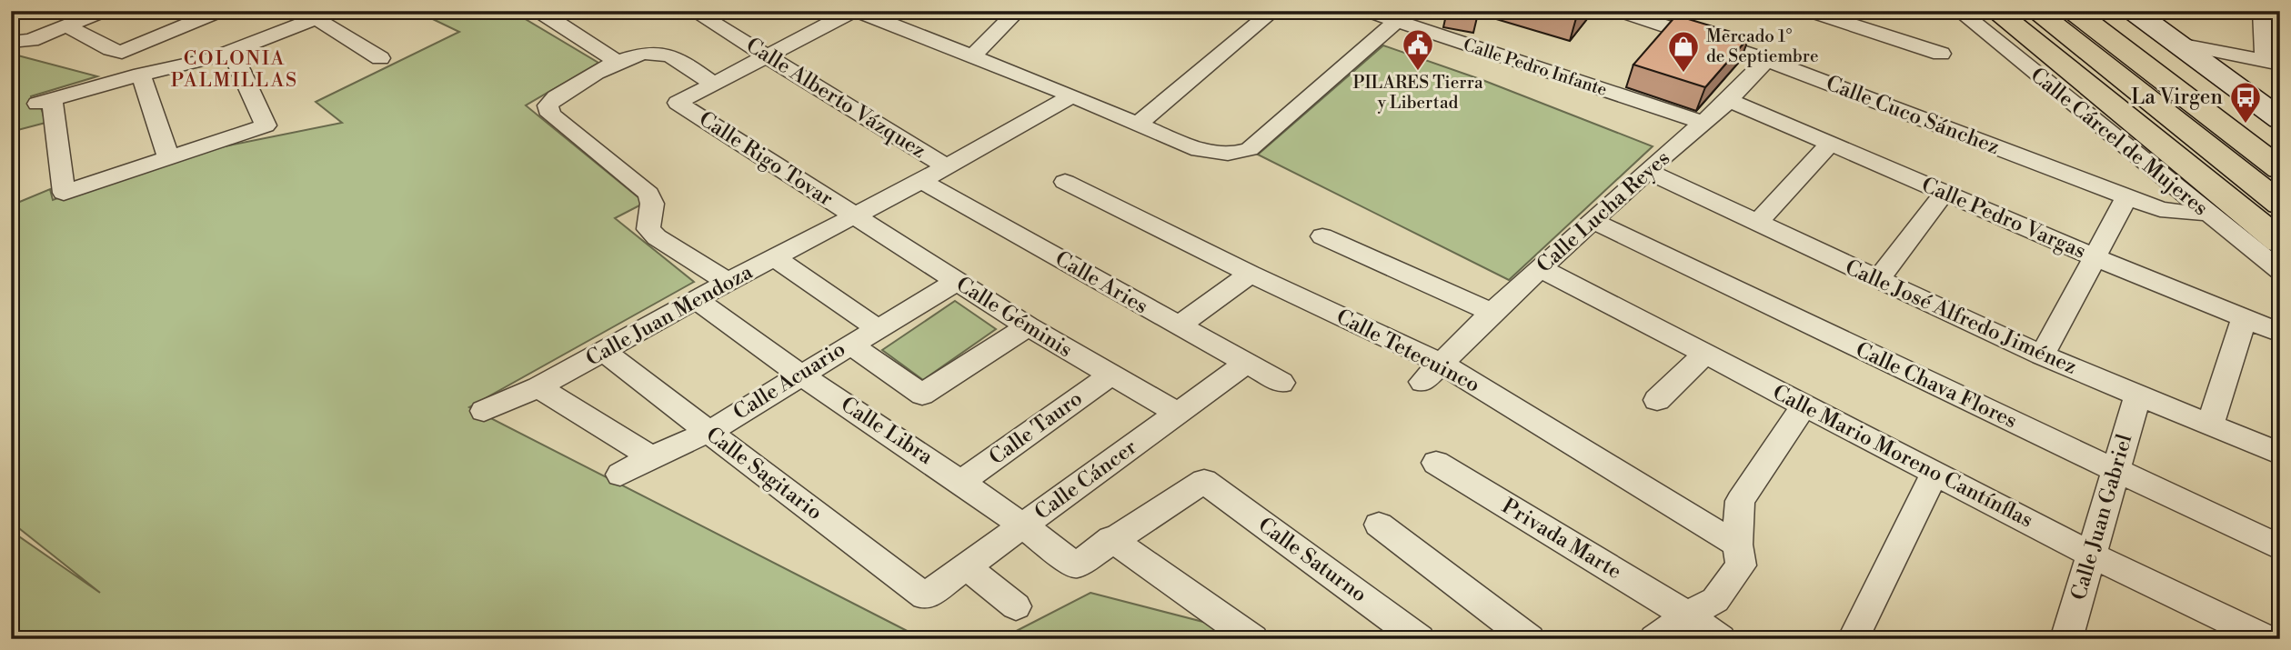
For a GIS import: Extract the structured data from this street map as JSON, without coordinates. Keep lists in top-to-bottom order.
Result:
{
  "streets": {
    "street": [
      "Calle Pedro Infante",
      "Calle Alberto Vázquez",
      "Calle Cuco Sánchez",
      "Calle Cárcel de Mujeres",
      "Calle Rigo Tovar",
      "Calle Lucha Reyes",
      "Calle Pedro Vargas",
      "Calle Aries",
      "Calle Juan Mendoza",
      "Calle Géminis",
      "Calle José Alfredo Jiménez",
      "Calle Tetecuinco",
      "Calle Acuario",
      "Calle Chava Flores",
      "Calle Tauro",
      "Calle Libra",
      "Calle Mario Moreno Cantínflas",
      "Calle Sagitario",
      "Calle Cáncer",
      "Calle Juan Gabriel",
      "Privada Marte",
      "Calle Saturno"
    ]
  },
  "crossings": [
    ["Calle Pedro Infante", "Calle Lucha Reyes"],
    ["Calle Alberto Vázquez", "Calle Juan Mendoza"],
    ["Calle Cuco Sánchez", "Calle Cárcel de Mujeres"],
    ["Calle Cuco Sánchez", "Calle Lucha Reyes"],
    ["Calle Rigo Tovar", "Calle Juan Mendoza"],
    ["Calle Rigo Tovar", "Calle Géminis"],
    ["Calle Lucha Reyes", "Calle Pedro Vargas"],
    ["Calle Lucha Reyes", "Calle José Alfredo Jiménez"],
    ["Calle Lucha Reyes", "Calle Tetecuinco"],
    ["Calle Lucha Reyes", "Calle Chava Flores"],
    ["Calle Lucha Reyes", "Calle Mario Moreno Cantínflas"],
    ["Calle Aries", "Calle Juan Mendoza"],
    ["Calle Aries", "Calle Cáncer"],
    ["Calle Juan Mendoza", "Calle Géminis"],
    ["Calle Juan Mendoza", "Calle Libra"],
    ["Calle Juan Mendoza", "Calle Sagitario"],
    ["Calle Géminis", "Calle Acuario"],
    ["Calle Géminis", "Calle Tauro"],
    ["Calle Géminis", "Calle Cáncer"],
    ["Calle José Alfredo Jiménez", "Calle Juan Gabriel"],
    ["Calle Acuario", "Calle Libra"],
    ["Calle Acuario", "Calle Sagitario"],
    ["Calle Chava Flores", "Calle Juan Gabriel"],
    ["Calle Tauro", "Calle Libra"],
    ["Calle Libra", "Calle Cáncer"],
    ["Calle Libra", "Calle Saturno"],
    ["Calle Mario Moreno Cantínflas", "Calle Juan Gabriel"],
    ["Calle Sagitario", "Calle Cáncer"]
  ],
  "districts": ["COLONIA PALMILLAS"],
  "places": {
    "public building": ["PILARES Tierra y Libertad"],
    "shop": ["Mercado 1° de Septiembre"],
    "bus stop": ["La Virgen"]
  }
}
